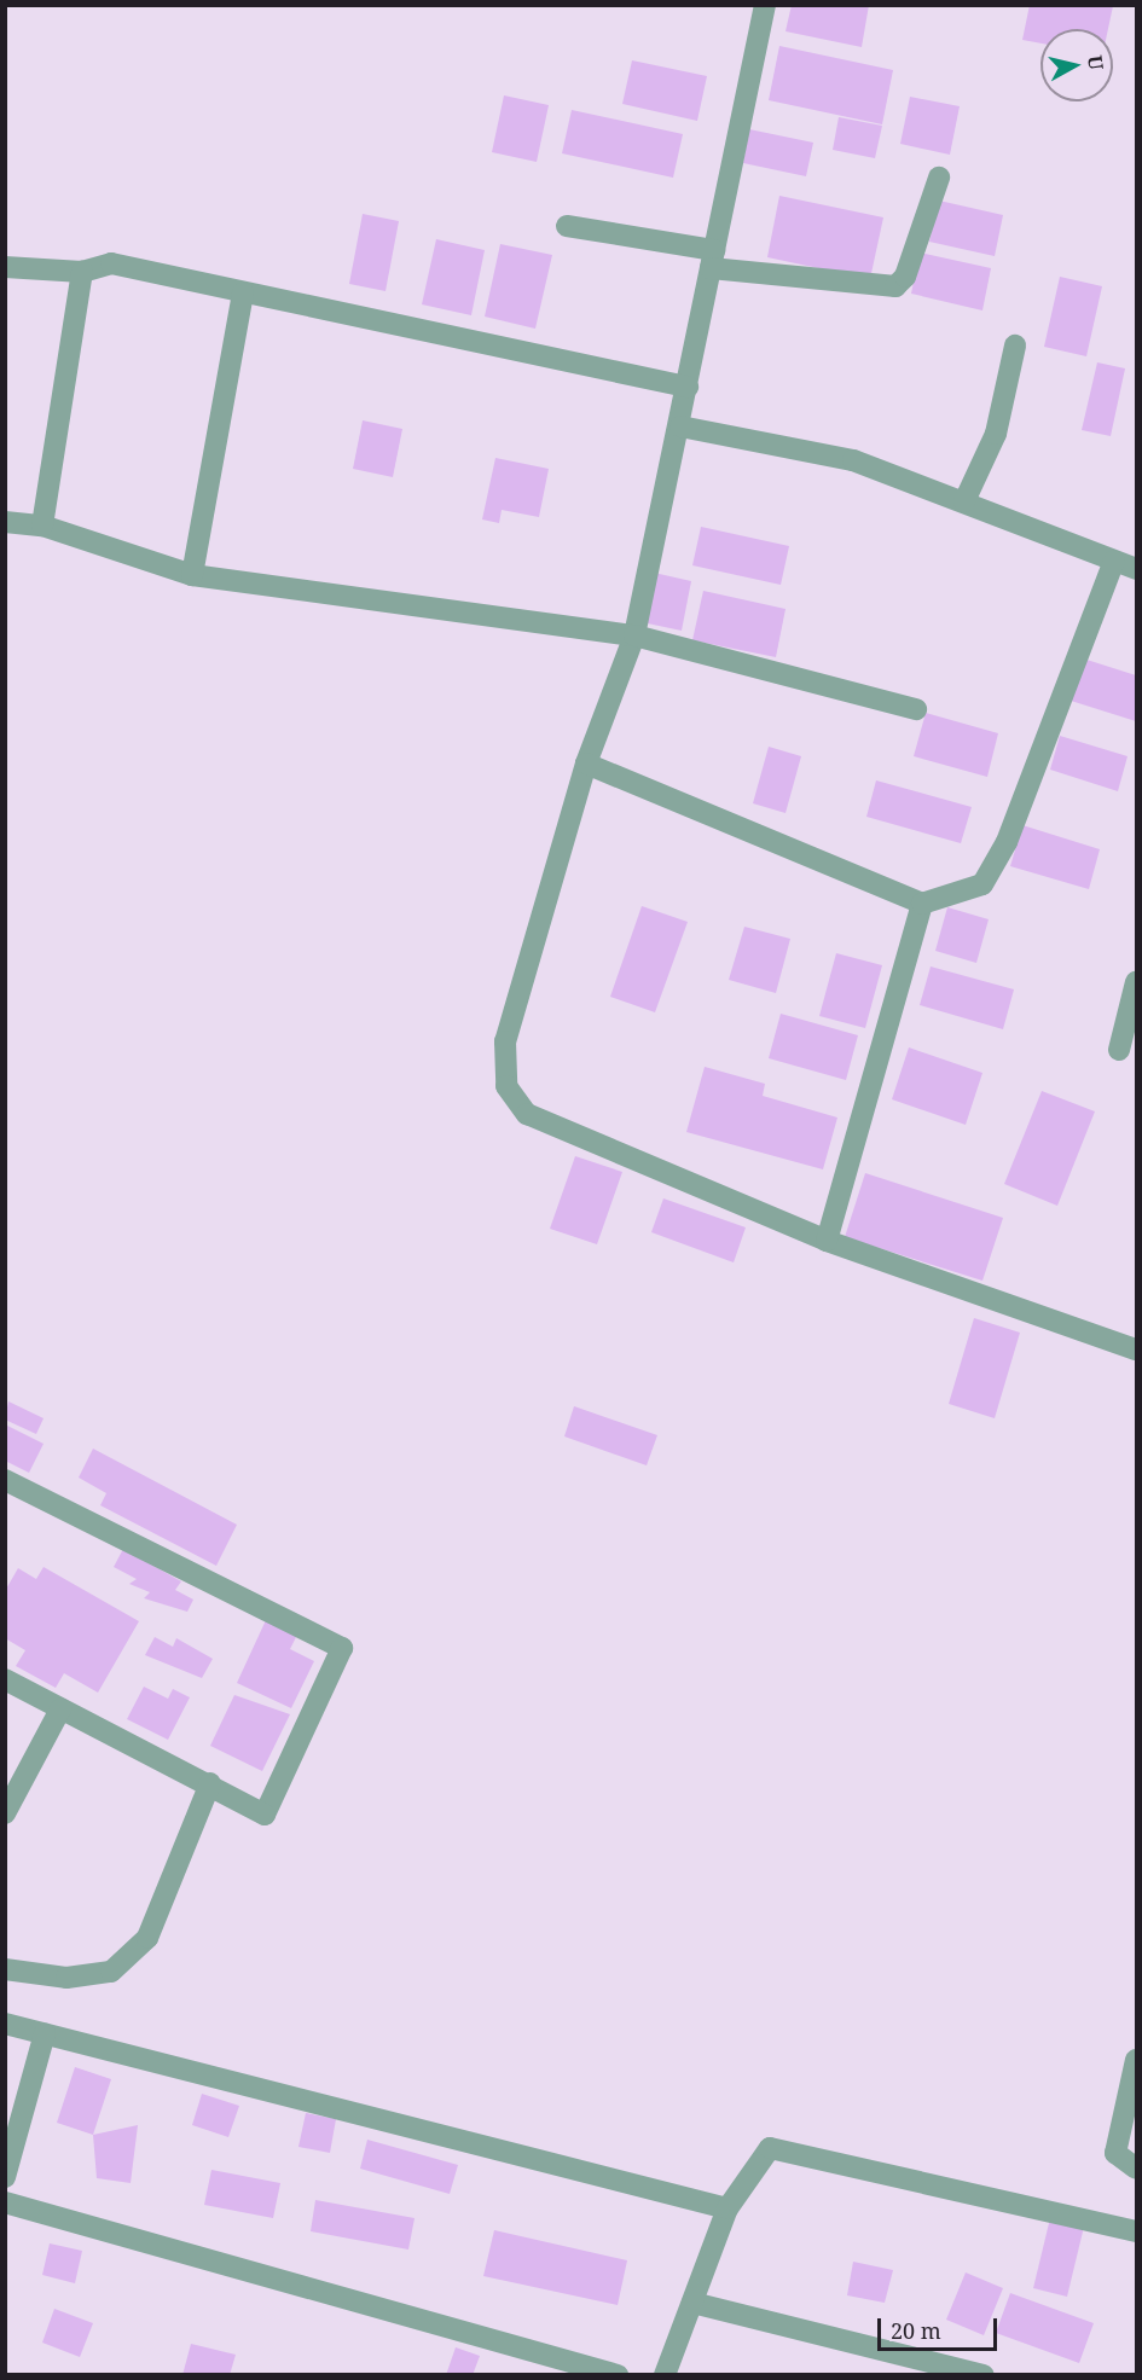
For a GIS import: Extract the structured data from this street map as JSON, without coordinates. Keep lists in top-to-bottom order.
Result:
{
  "scale_bar": "20 m",
  "north": "right"
}
